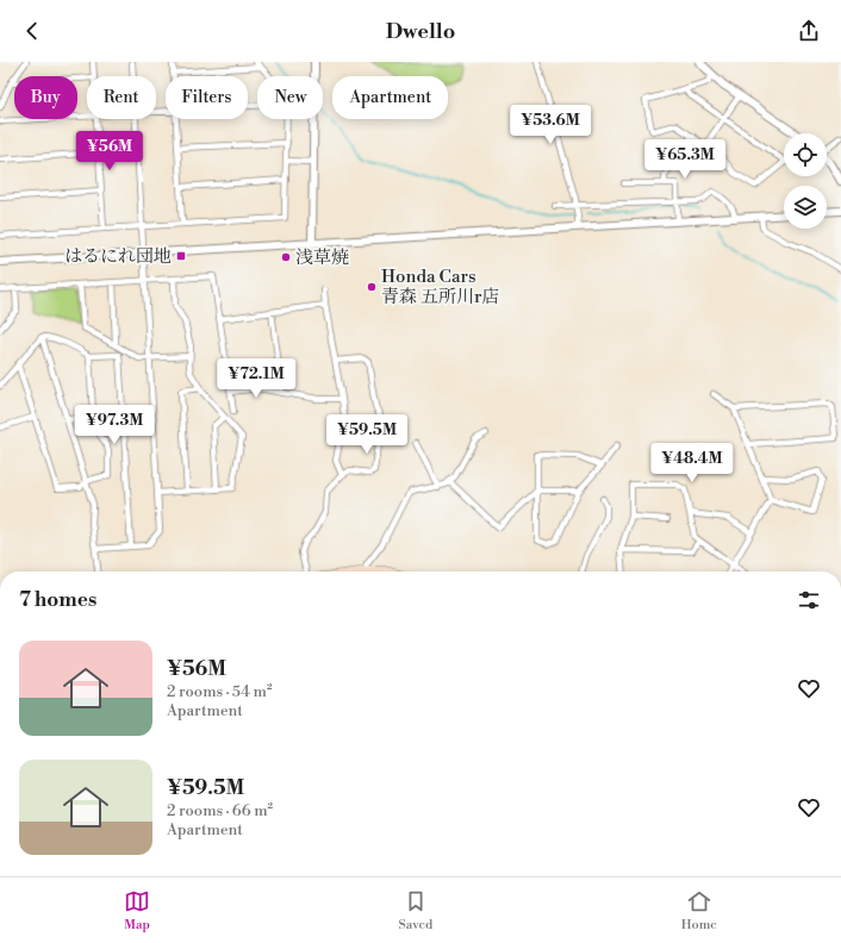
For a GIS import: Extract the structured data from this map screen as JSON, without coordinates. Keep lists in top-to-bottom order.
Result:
{
  "places": {
    "transit": ["はるにれ団地"],
    "other": ["浅草焼", "Honda Cars 青森 五所川r店"]
  },
  "page": {
    "header": "Dwello",
    "chip": [
      "Buy",
      "Rent",
      "Filters",
      "New",
      "Apartment"
    ],
    "price": [
      "¥53.6M",
      "¥56M",
      "¥65.3M",
      "¥72.1M",
      "¥97.3M",
      "¥59.5M",
      "¥48.4M"
    ],
    "heading": "7 homes",
    "list": [
      {
        "name": "¥56M",
        "note": "2 rooms · 54 m² · Apartment"
      },
      {
        "name": "¥59.5M",
        "note": "2 rooms · 66 m² · Apartment"
      }
    ],
    "tabs": ["Map", "Saved", "Home"]
  }
}
